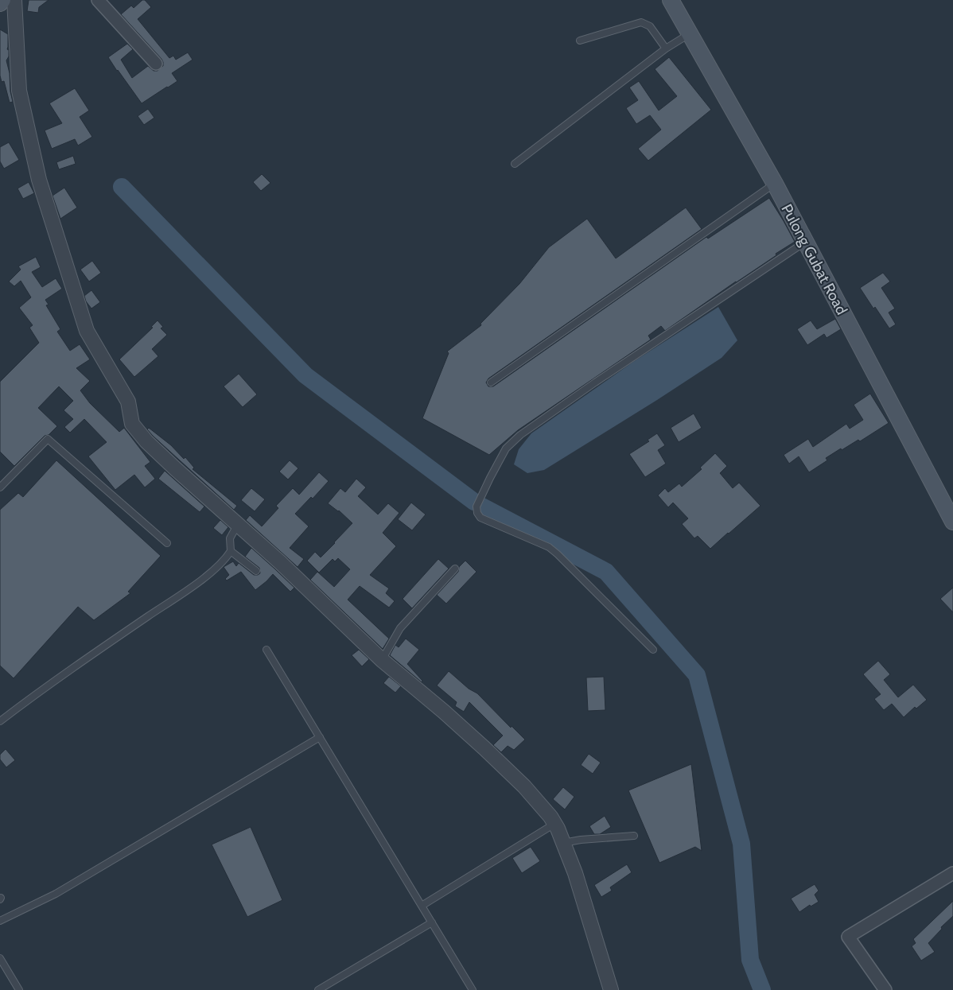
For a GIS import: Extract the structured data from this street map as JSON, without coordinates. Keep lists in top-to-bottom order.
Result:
{
  "streets": {
    "main road": ["Pulong Gubat Road"]
  }
}
